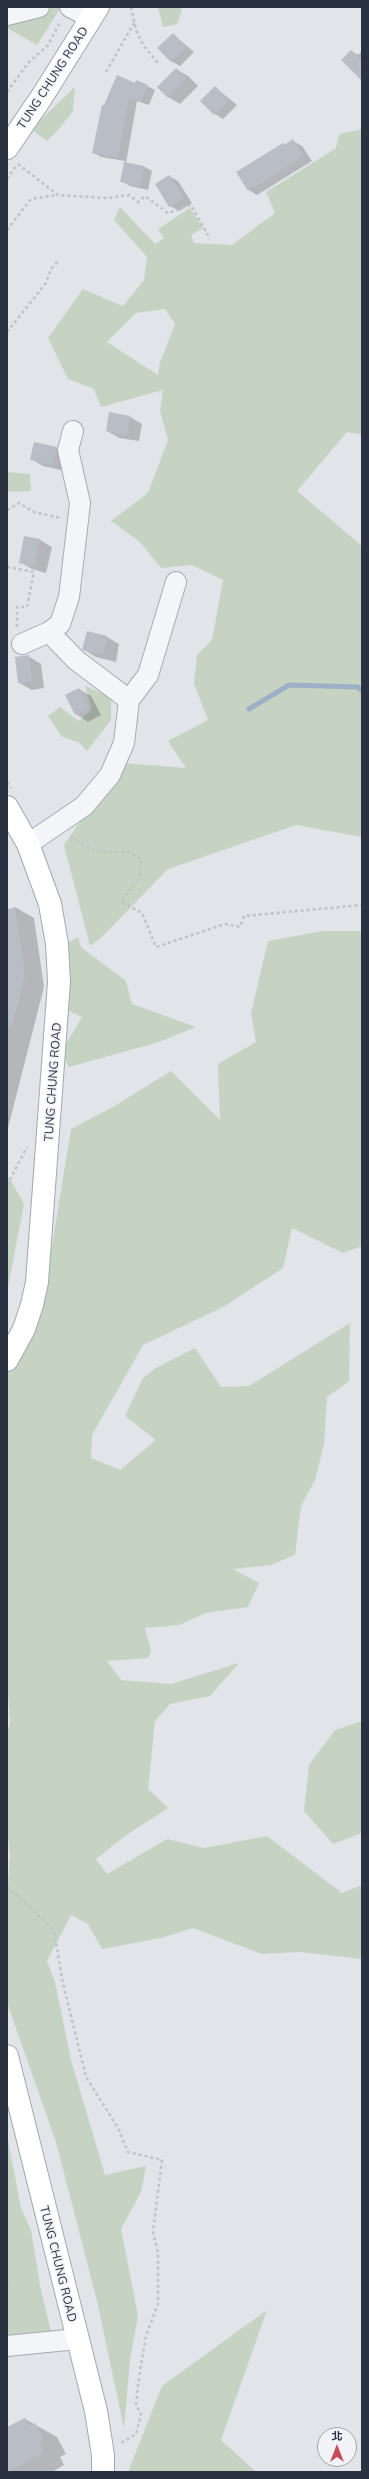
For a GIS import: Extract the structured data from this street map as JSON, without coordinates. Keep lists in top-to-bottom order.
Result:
{
  "streets": {
    "main road": ["TUNG CHUNG ROAD"]
  },
  "north": "top"
}
